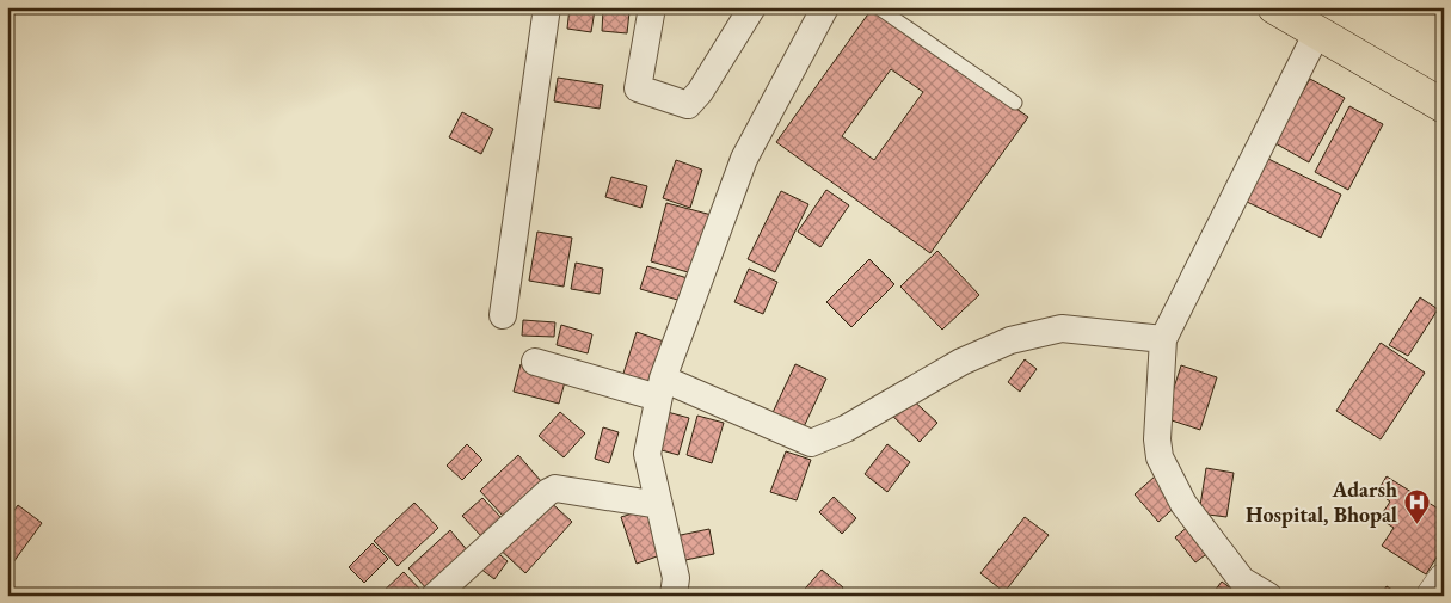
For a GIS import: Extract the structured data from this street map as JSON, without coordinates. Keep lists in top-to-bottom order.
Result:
{
  "places": {
    "hospital": ["Adarsh Hospital, Bhopal"]
  }
}
